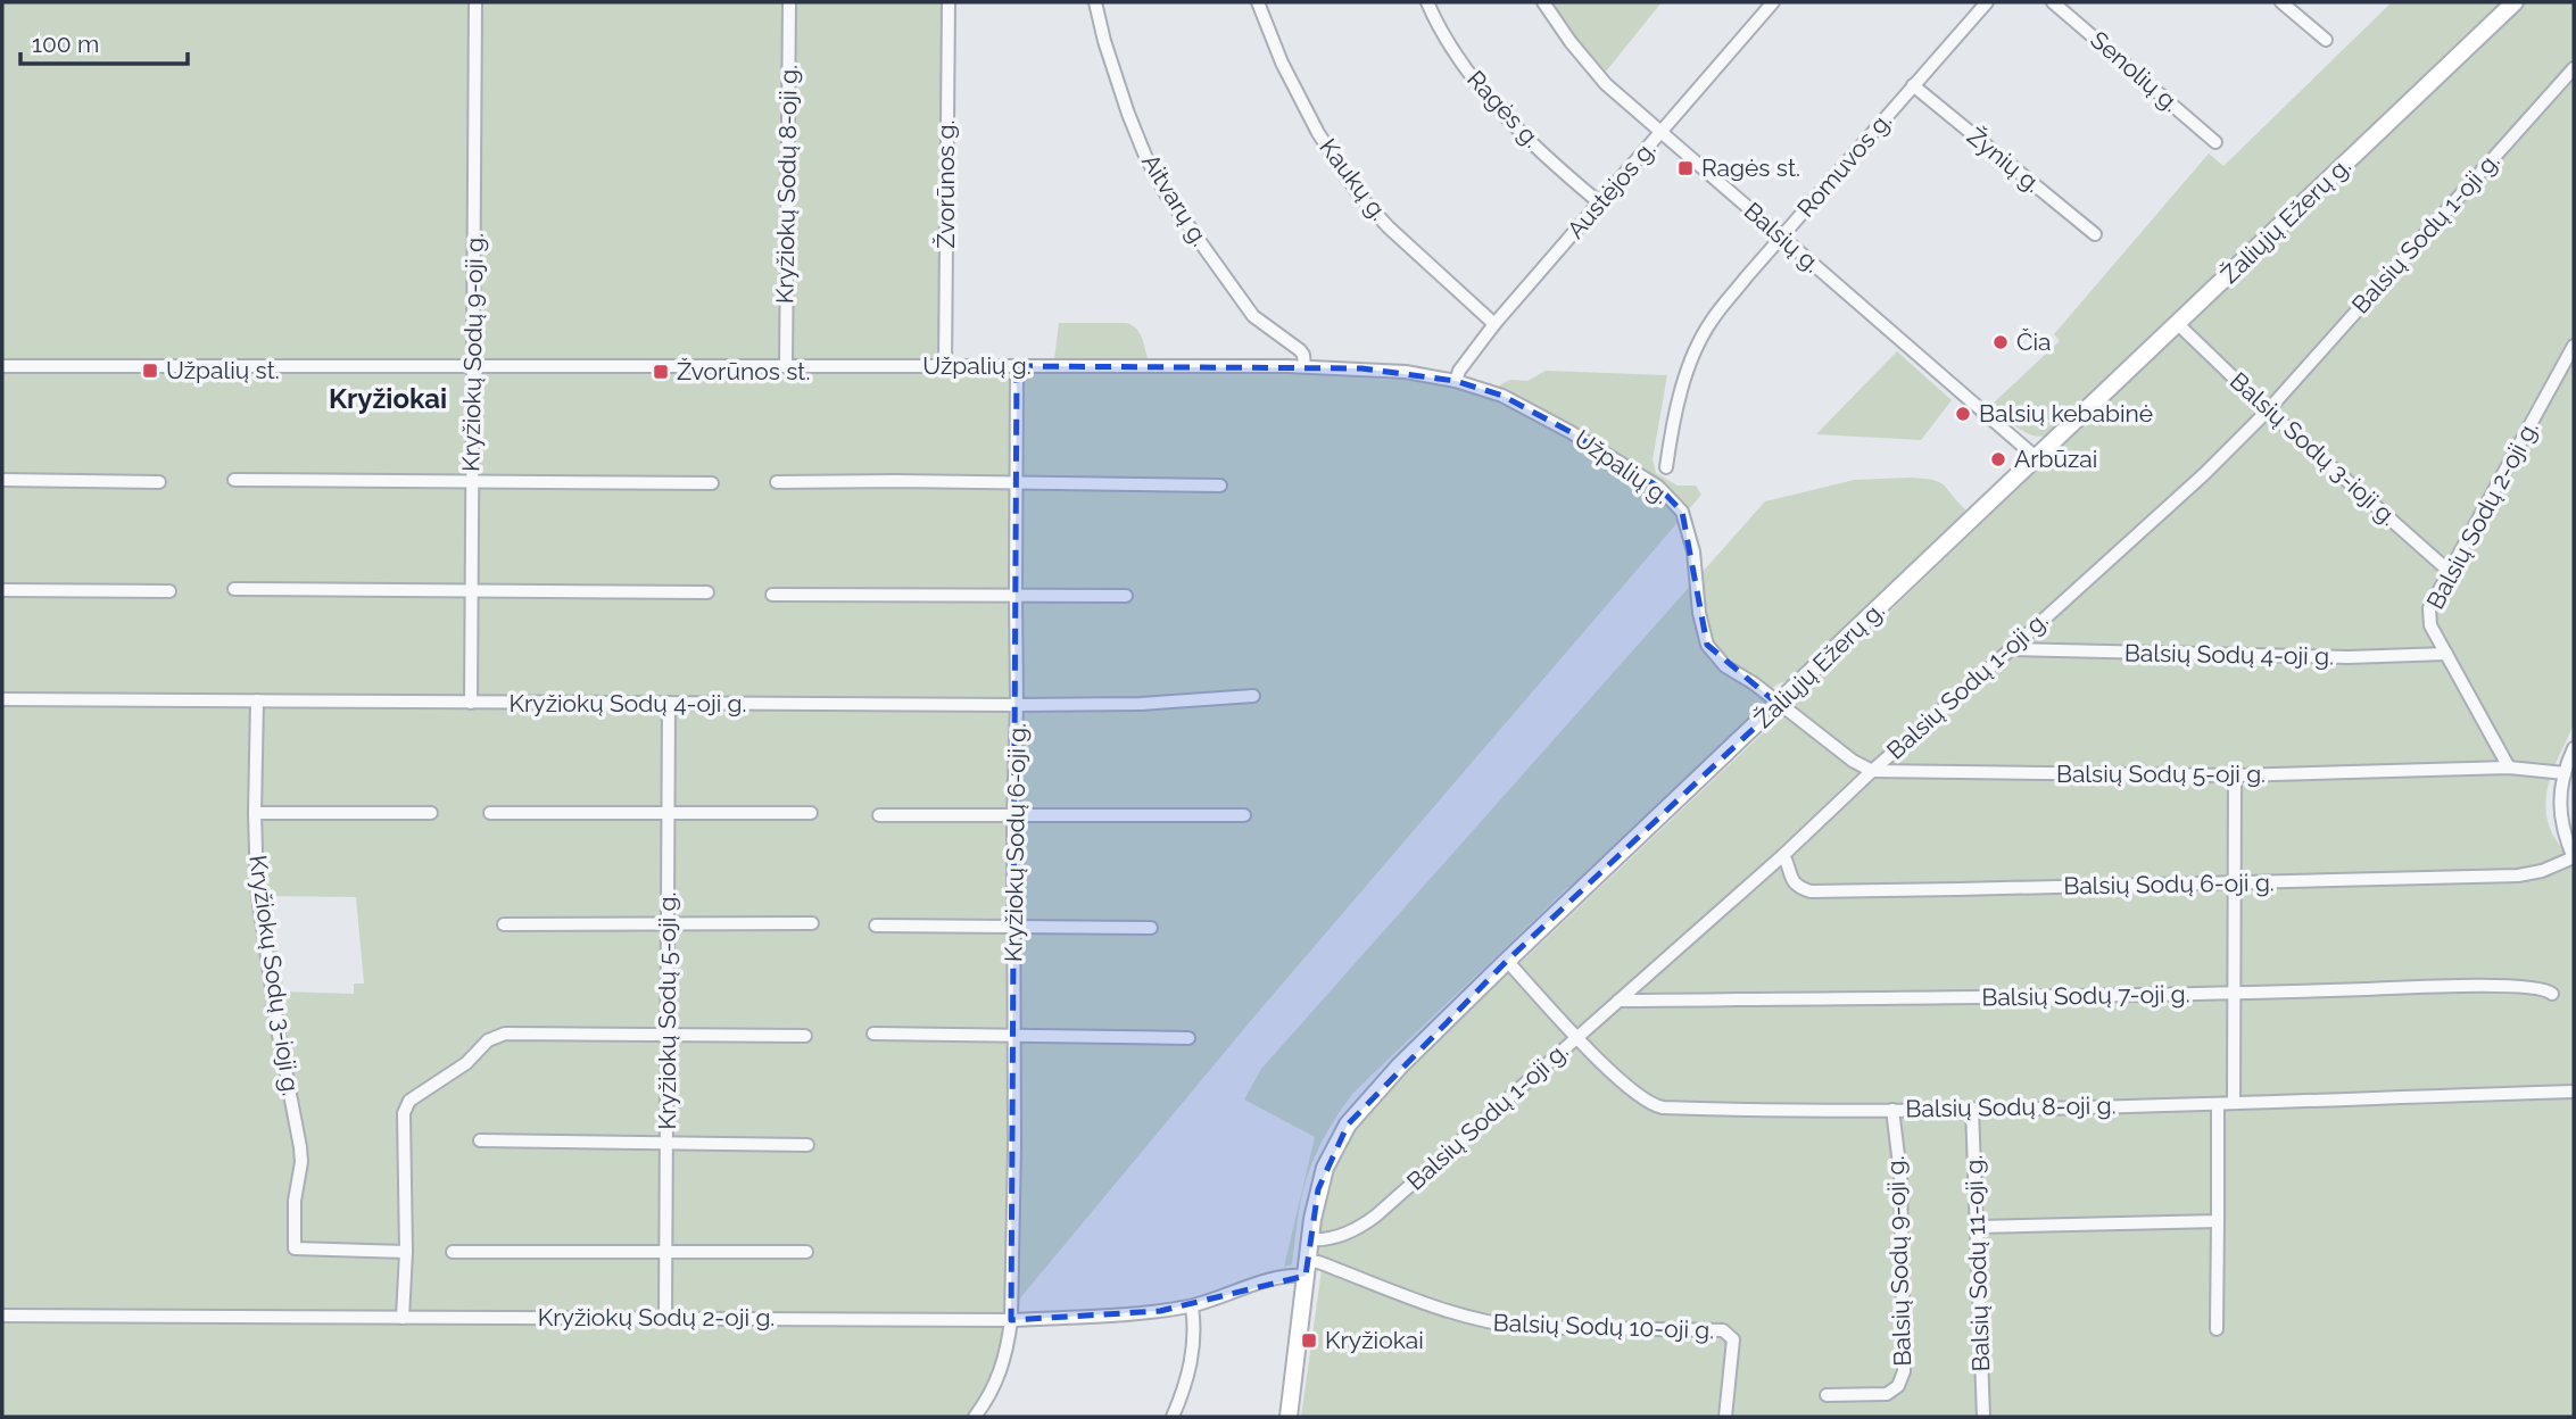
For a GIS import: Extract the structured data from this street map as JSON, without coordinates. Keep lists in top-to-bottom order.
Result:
{
  "streets": {
    "main road": ["Žaliųjų Ežerų g."],
    "street": [
      "Senolių g.",
      "Ragės g.",
      "Žynių g.",
      "Romuvos g.",
      "Kaukų g.",
      "Kryžiokų Sodų 8-oji g.",
      "Žvorūnos g.",
      "Austėjos g.",
      "Aitvarų g.",
      "Balsių Sodų 1-oji g.",
      "Balsių g.",
      "Kryžiokų Sodų 9-oji g.",
      "Užpalių g.",
      "Balsių Sodų 3-ioji g.",
      "Balsių Sodų 2-oji g.",
      "Balsių Sodų 4-oji g.",
      "Kryžiokų Sodų 4-oji g.",
      "Balsių Sodų 5-oji g.",
      "Kryžiokų Sodų 6-oji g.",
      "Balsių Sodų 6-oji g.",
      "Kryžiokų Sodų 3-ioji g.",
      "Balsių Sodų 7-oji g.",
      "Kryžiokų Sodų 5-oji g.",
      "Balsių Sodų 8-oji g.",
      "Balsių Sodų 9-oji g.",
      "Balsių Sodų 11-oji g.",
      "Kryžiokų Sodų 2-oji g.",
      "Balsių Sodų 10-oji g."
    ]
  },
  "crossings": [
    ["Ragės g.", "Austėjos g."],
    ["Žynių g.", "Romuvos g."],
    ["Romuvos g.", "Balsių g."],
    ["Kaukų g.", "Austėjos g."],
    ["Kryžiokų Sodų 8-oji g.", "Užpalių g."],
    ["Žvorūnos g.", "Užpalių g."],
    ["Austėjos g.", "Balsių g."],
    ["Austėjos g.", "Užpalių g."],
    ["Aitvarų g.", "Užpalių g."],
    ["Žaliųjų Ežerų g.", "Balsių Sodų 1-oji g."],
    ["Žaliųjų Ežerų g.", "Balsių g."],
    ["Žaliųjų Ežerų g.", "Užpalių g."],
    ["Žaliųjų Ežerų g.", "Balsių Sodų 3-ioji g."],
    ["Žaliųjų Ežerų g.", "Balsių Sodų 8-oji g."],
    ["Žaliųjų Ežerų g.", "Kryžiokų Sodų 2-oji g."],
    ["Žaliųjų Ežerų g.", "Balsių Sodų 10-oji g."],
    ["Balsių Sodų 1-oji g.", "Balsių Sodų 3-ioji g."],
    ["Balsių Sodų 1-oji g.", "Balsių Sodų 4-oji g."],
    ["Balsių Sodų 1-oji g.", "Balsių Sodų 5-oji g."],
    ["Balsių Sodų 1-oji g.", "Balsių Sodų 6-oji g."],
    ["Balsių Sodų 1-oji g.", "Balsių Sodų 7-oji g."],
    ["Balsių Sodų 1-oji g.", "Balsių Sodų 8-oji g."],
    ["Kryžiokų Sodų 9-oji g.", "Užpalių g."],
    ["Kryžiokų Sodų 9-oji g.", "Kryžiokų Sodų 4-oji g."],
    ["Užpalių g.", "Kryžiokų Sodų 6-oji g."],
    ["Balsių Sodų 3-ioji g.", "Balsių Sodų 2-oji g."],
    ["Balsių Sodų 2-oji g.", "Balsių Sodų 4-oji g."],
    ["Balsių Sodų 2-oji g.", "Balsių Sodų 5-oji g."],
    ["Kryžiokų Sodų 4-oji g.", "Kryžiokų Sodų 6-oji g."],
    ["Kryžiokų Sodų 4-oji g.", "Kryžiokų Sodų 3-ioji g."],
    ["Kryžiokų Sodų 4-oji g.", "Kryžiokų Sodų 5-oji g."],
    ["Kryžiokų Sodų 6-oji g.", "Kryžiokų Sodų 2-oji g."],
    ["Kryžiokų Sodų 5-oji g.", "Kryžiokų Sodų 2-oji g."],
    ["Balsių Sodų 8-oji g.", "Balsių Sodų 9-oji g."],
    ["Balsių Sodų 8-oji g.", "Balsių Sodų 11-oji g."],
    ["Kryžiokų Sodų 2-oji g.", "Balsių Sodų 10-oji g."]
  ],
  "districts": ["Kryžiokai"],
  "places": {
    "transit": [
      "Ragės st.",
      "Užpalių st.",
      "Žvorūnos st.",
      "Kryžiokai"
    ],
    "other": ["Čia", "Balsių kebabinė", "Arbūzai"]
  },
  "scale_bar": "100 m"
}
